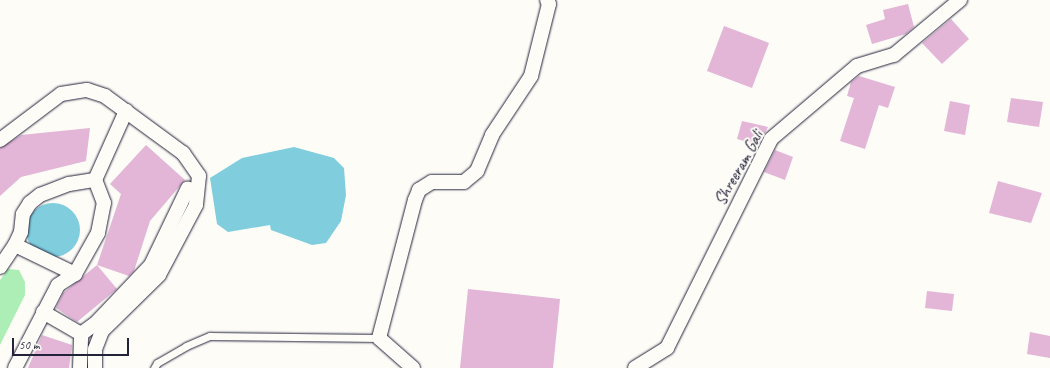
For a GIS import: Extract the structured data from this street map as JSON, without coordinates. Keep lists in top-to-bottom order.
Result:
{
  "streets": {
    "street": ["Shreeram Gali"]
  },
  "scale_bar": "50 m"
}
